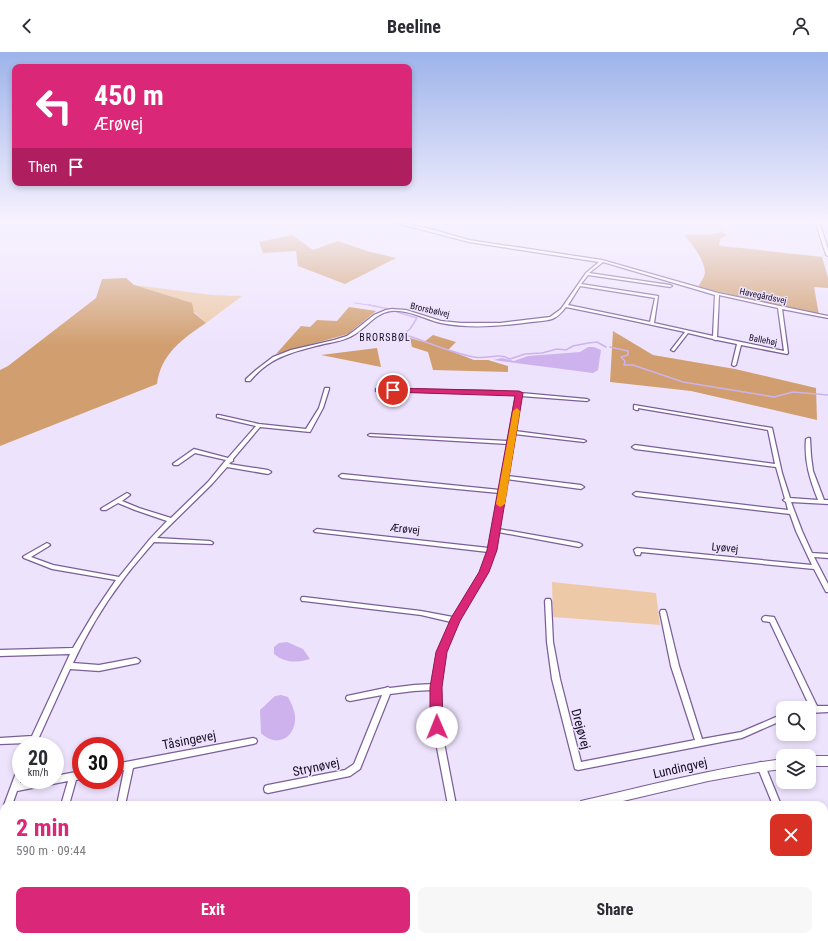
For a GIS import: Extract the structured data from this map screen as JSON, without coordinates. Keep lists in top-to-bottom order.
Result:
{
  "streets": {
    "street": [
      "Havegårdsvej",
      "Brorsbølvej",
      "Ballehøj",
      "Ærøvej",
      "Lyøvej",
      "Drejøvej",
      "Tåsingevej",
      "Strynøvej",
      "Lundingvej"
    ]
  },
  "crossings": [
    ["Havegårdsvej", "Ballehøj"],
    ["Brorsbølvej", "Ballehøj"]
  ],
  "districts": ["BRORSBØL"],
  "page": {
    "header": "Beeline",
    "turn": ["450 m", "Ærøvej"],
    "then": "Then",
    "speed": "20 km/h",
    "limit": "30",
    "heading": ["2 min", "590 m · 09:44"],
    "buttons": ["Exit", "Share"]
  }
}
